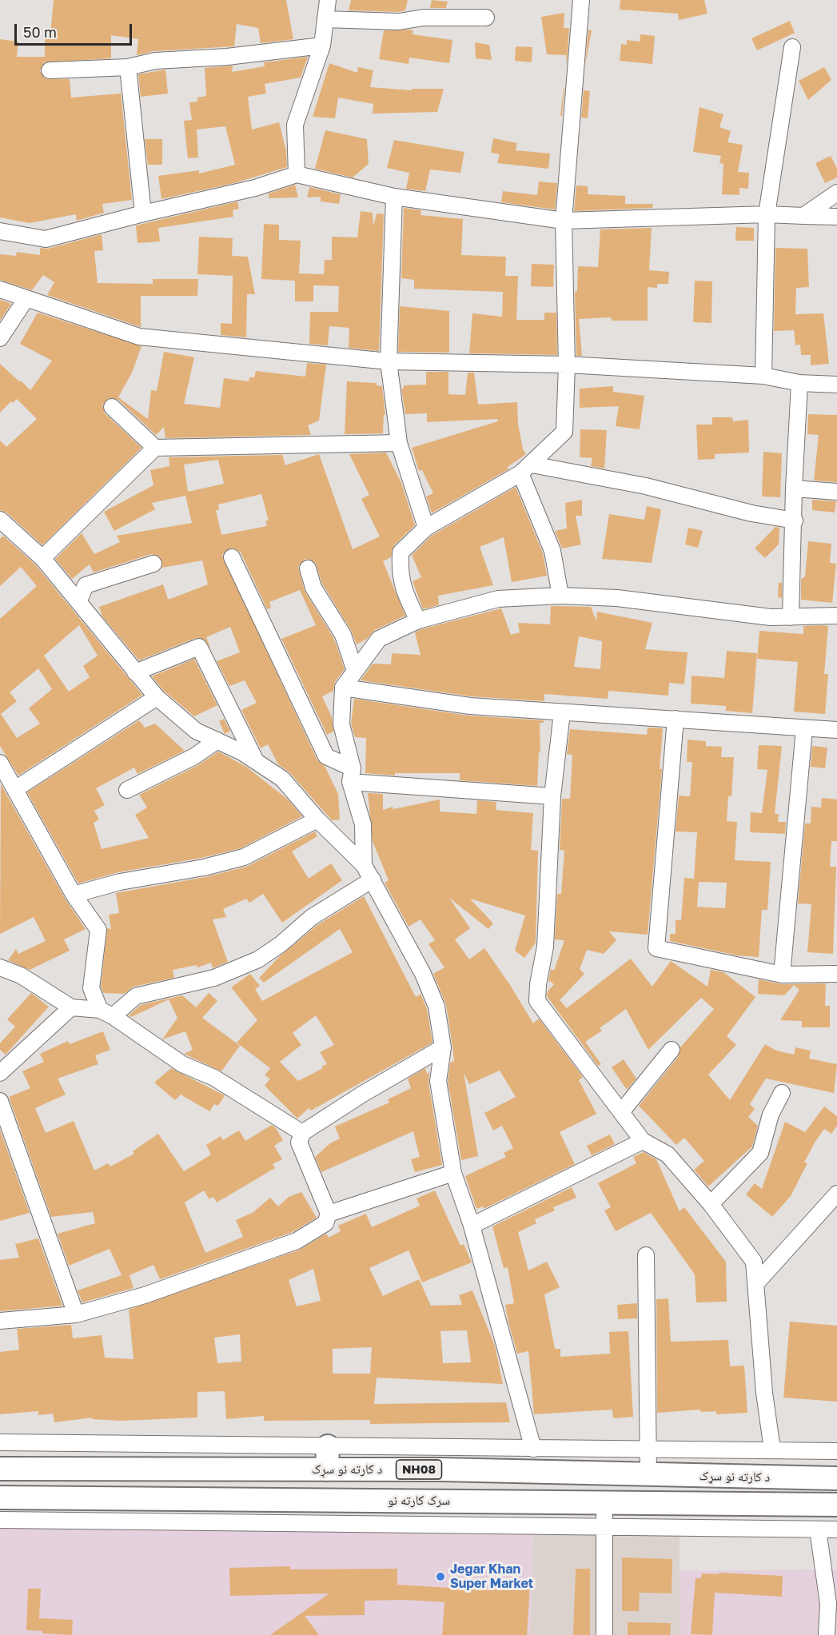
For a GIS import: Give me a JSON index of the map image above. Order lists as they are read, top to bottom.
{
  "streets": {
    "highway": ["د کارته نو سړک", "NH08", "سرک کارته نو"]
  },
  "places": ["Jegar Khan Super Market"],
  "scale_bar": "50 m"
}
